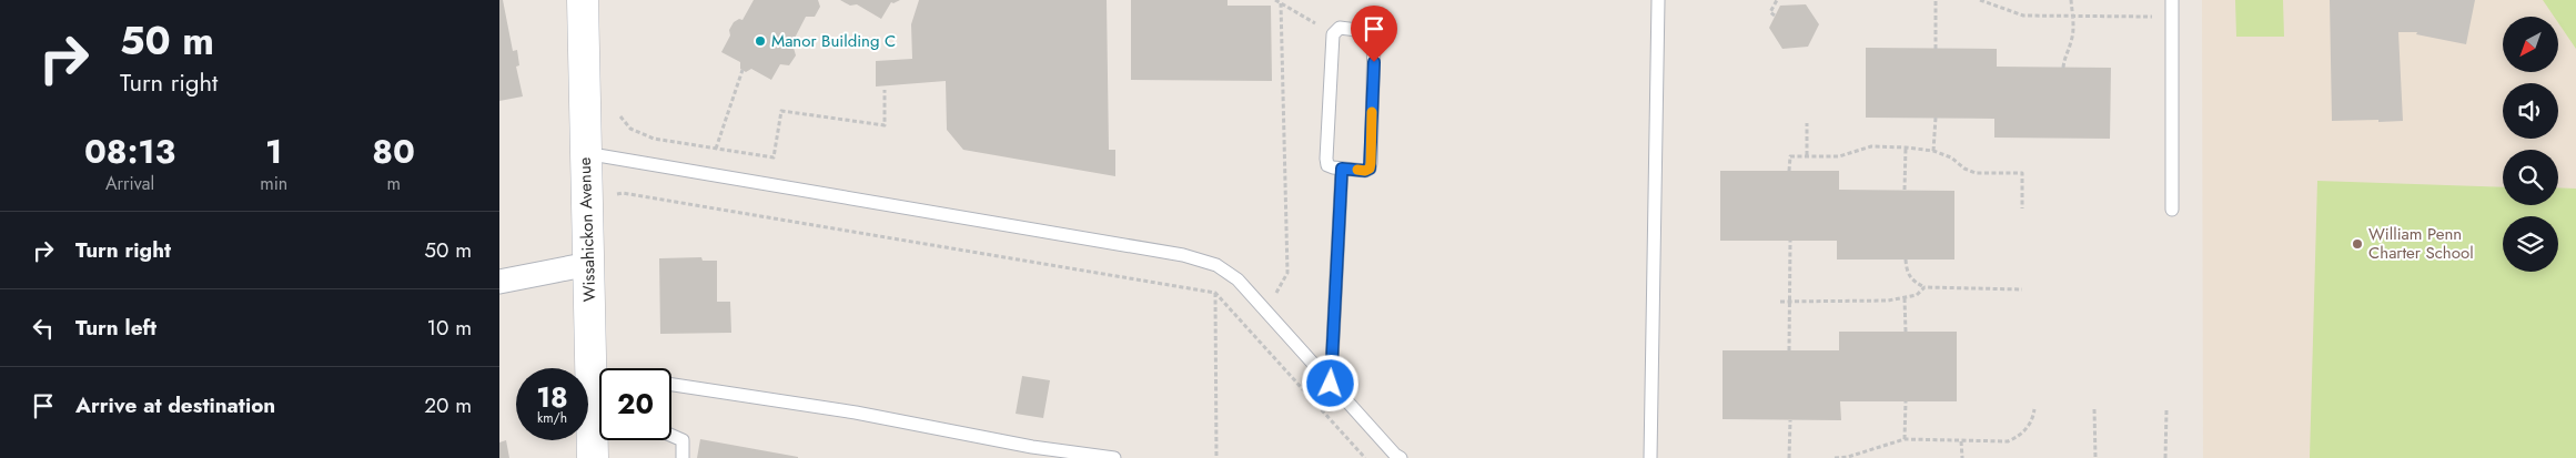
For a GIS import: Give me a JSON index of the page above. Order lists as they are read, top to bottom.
{
  "streets": {
    "street": ["Wissahickon Avenue"]
  },
  "places": ["Manor Building C", "William Penn Charter School"],
  "north": "bottom left",
  "page": {
    "turn": ["50 m", "Turn right"],
    "eta": [
      "08:13",
      "Arrival",
      "1",
      "min",
      "80",
      "m"
    ],
    "list": [
      {
        "name": "Turn right",
        "value": "50 m"
      },
      {
        "name": "Turn left",
        "value": "10 m"
      },
      {
        "name": "Arrive at destination",
        "value": "20 m"
      }
    ],
    "speed": "18 km/h",
    "limit": "20"
  }
}
